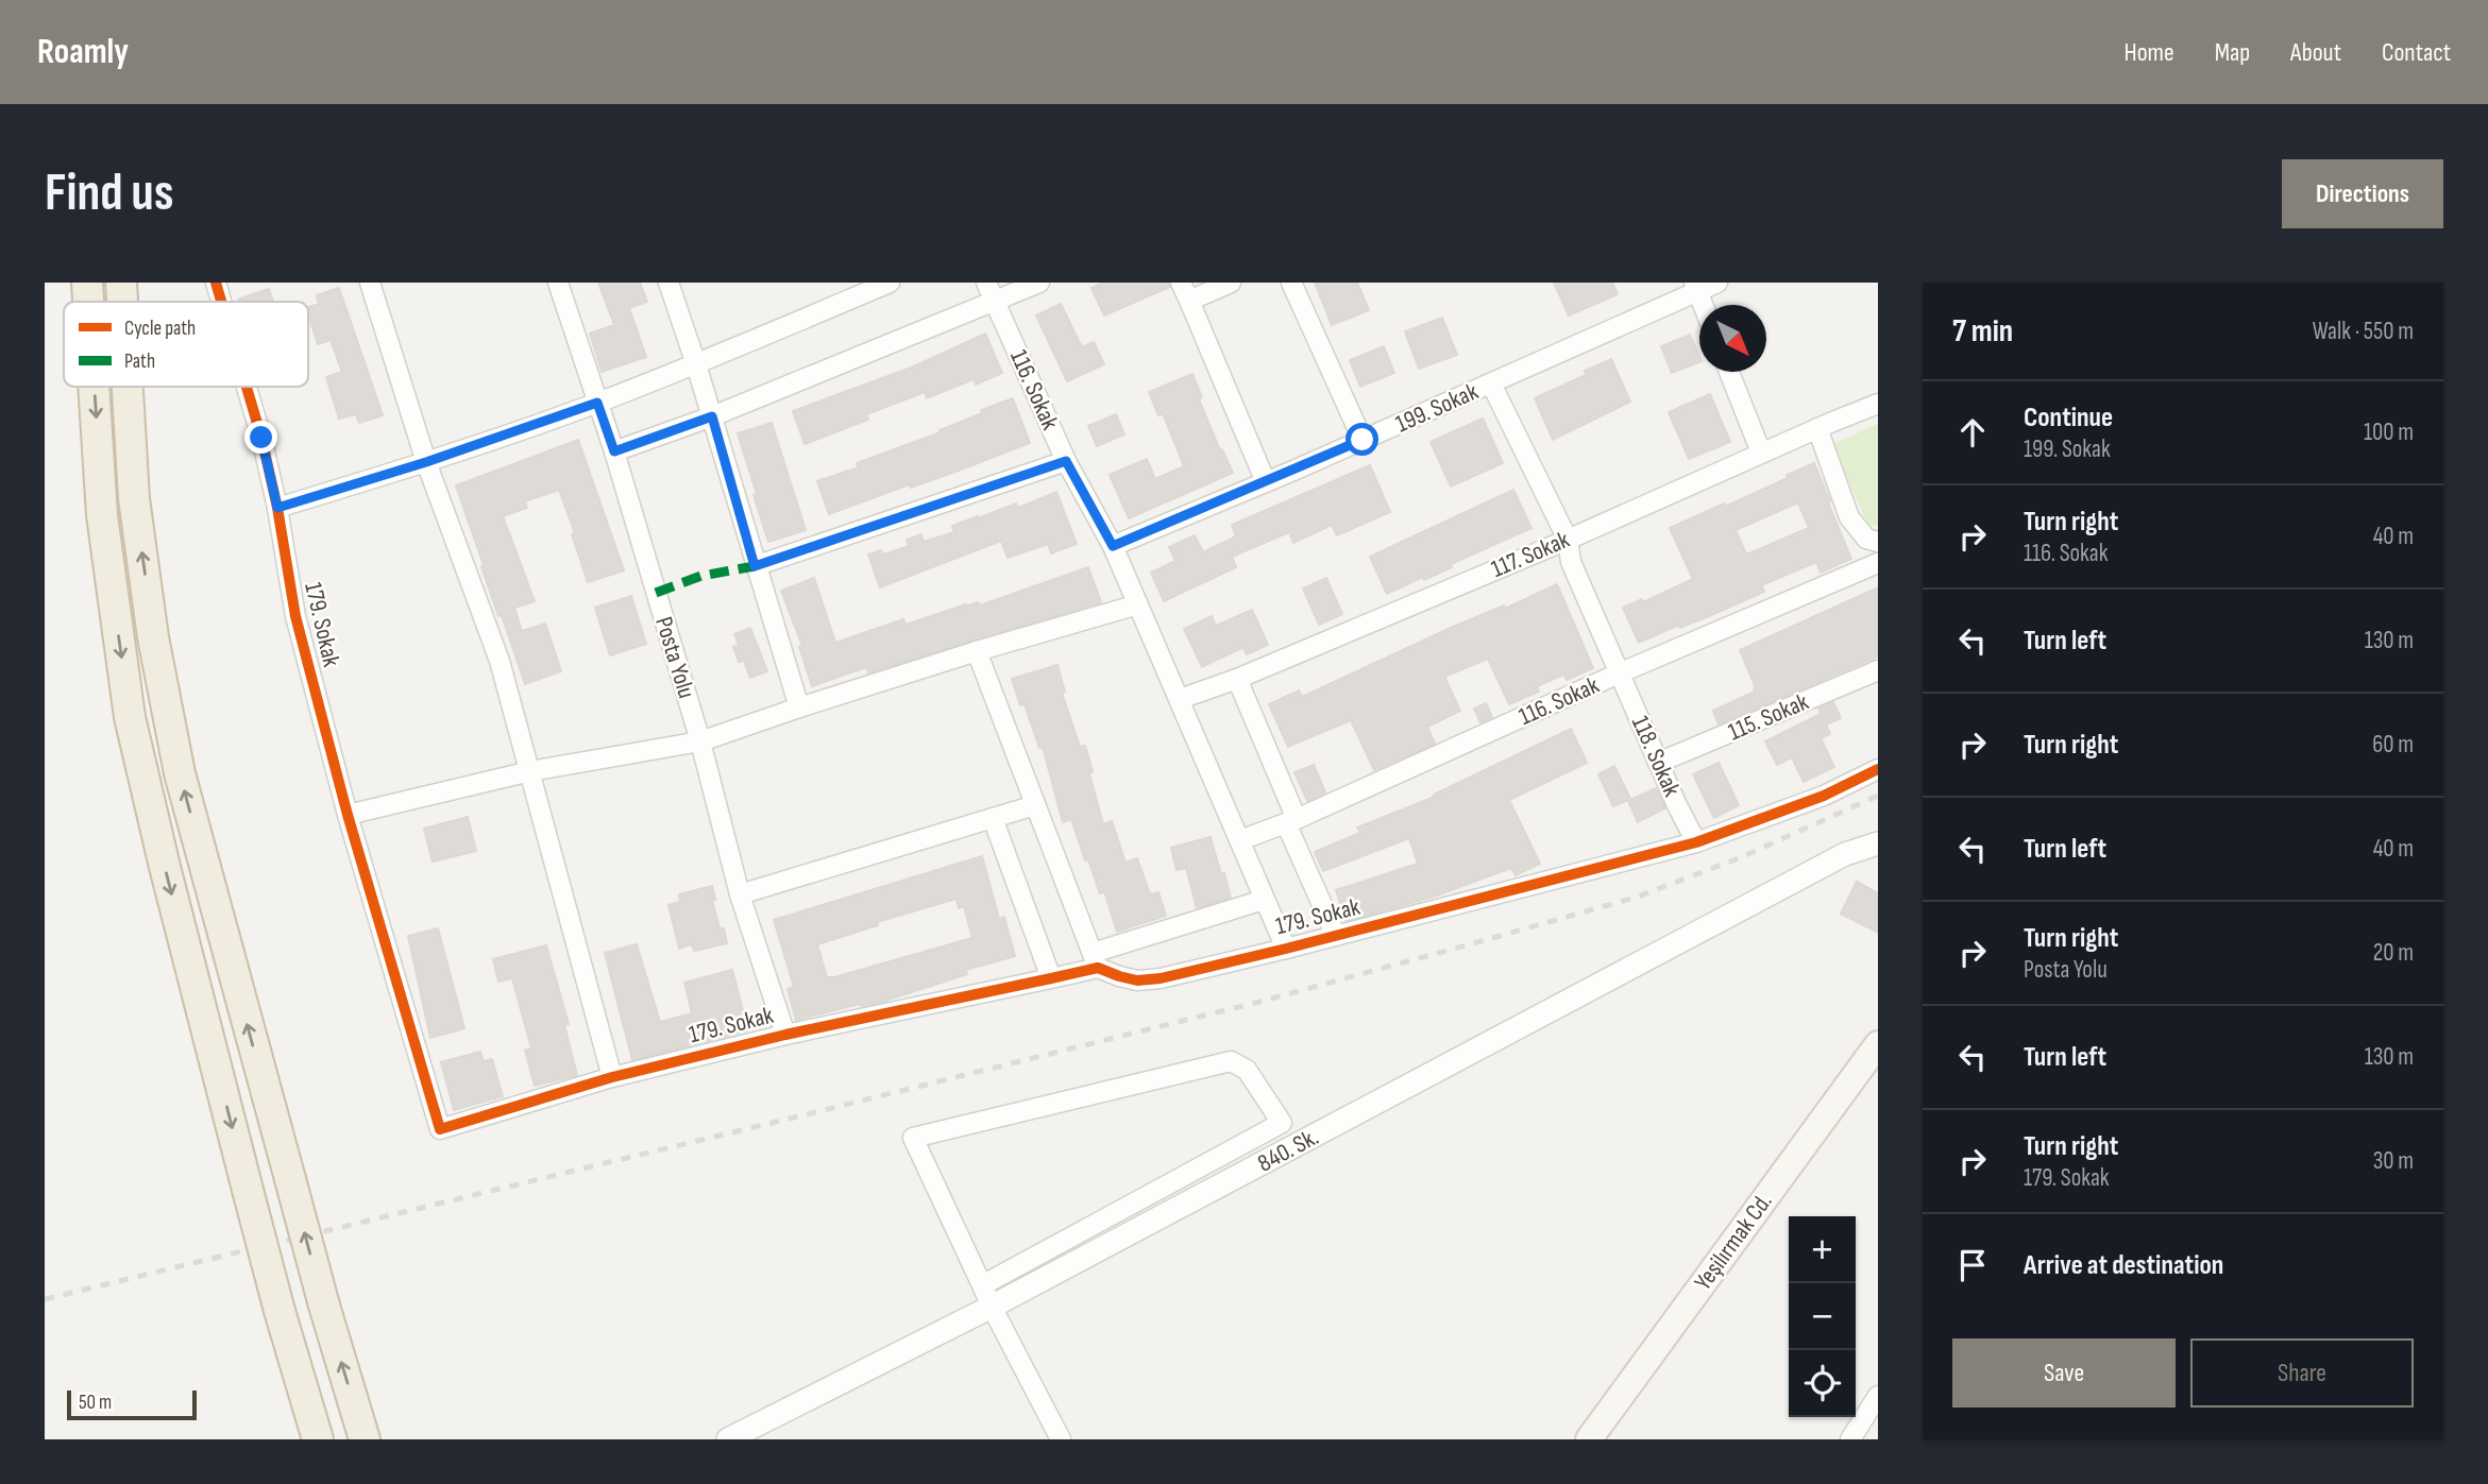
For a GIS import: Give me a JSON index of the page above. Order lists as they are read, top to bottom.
{
  "streets": {
    "main road": ["Yeşilırmak Cd."],
    "street": [
      "116. Sokak",
      "199. Sokak",
      "117. Sokak",
      "179. Sokak",
      "Posta Yolu",
      "115. Sokak",
      "118. Sokak",
      "840. Sk."
    ]
  },
  "crossings": [
    ["116. Sokak", "199. Sokak"],
    ["116. Sokak", "117. Sokak"],
    ["116. Sokak", "179. Sokak"],
    ["116. Sokak", "118. Sokak"],
    ["199. Sokak", "118. Sokak"],
    ["117. Sokak", "118. Sokak"],
    ["179. Sokak", "Posta Yolu"],
    ["179. Sokak", "118. Sokak"],
    ["115. Sokak", "118. Sokak"]
  ],
  "legend": ["Cycle path", "Path"],
  "scale_bar": "50 m",
  "north": "bottom right",
  "page": {
    "header": "Roamly",
    "nav": [
      "Home",
      "Map",
      "About",
      "Contact"
    ],
    "buttons": [
      "Directions",
      ["Save", "Share"]
    ],
    "title": "Find us",
    "heading": ["7 min", "Walk · 550 m"],
    "list": [
      ["Continue", "199. Sokak", "100 m"],
      ["Turn right", "116. Sokak", "40 m"],
      ["Turn left", "130 m"],
      ["Turn right", "60 m"],
      ["Turn left", "40 m"],
      ["Turn right", "Posta Yolu", "20 m"],
      ["Turn left", "130 m"],
      ["Turn right", "179. Sokak", "30 m"],
      "Arrive at destination"
    ],
    "map_buttons": ["+", "−"],
    "scale": "50 m"
  }
}
